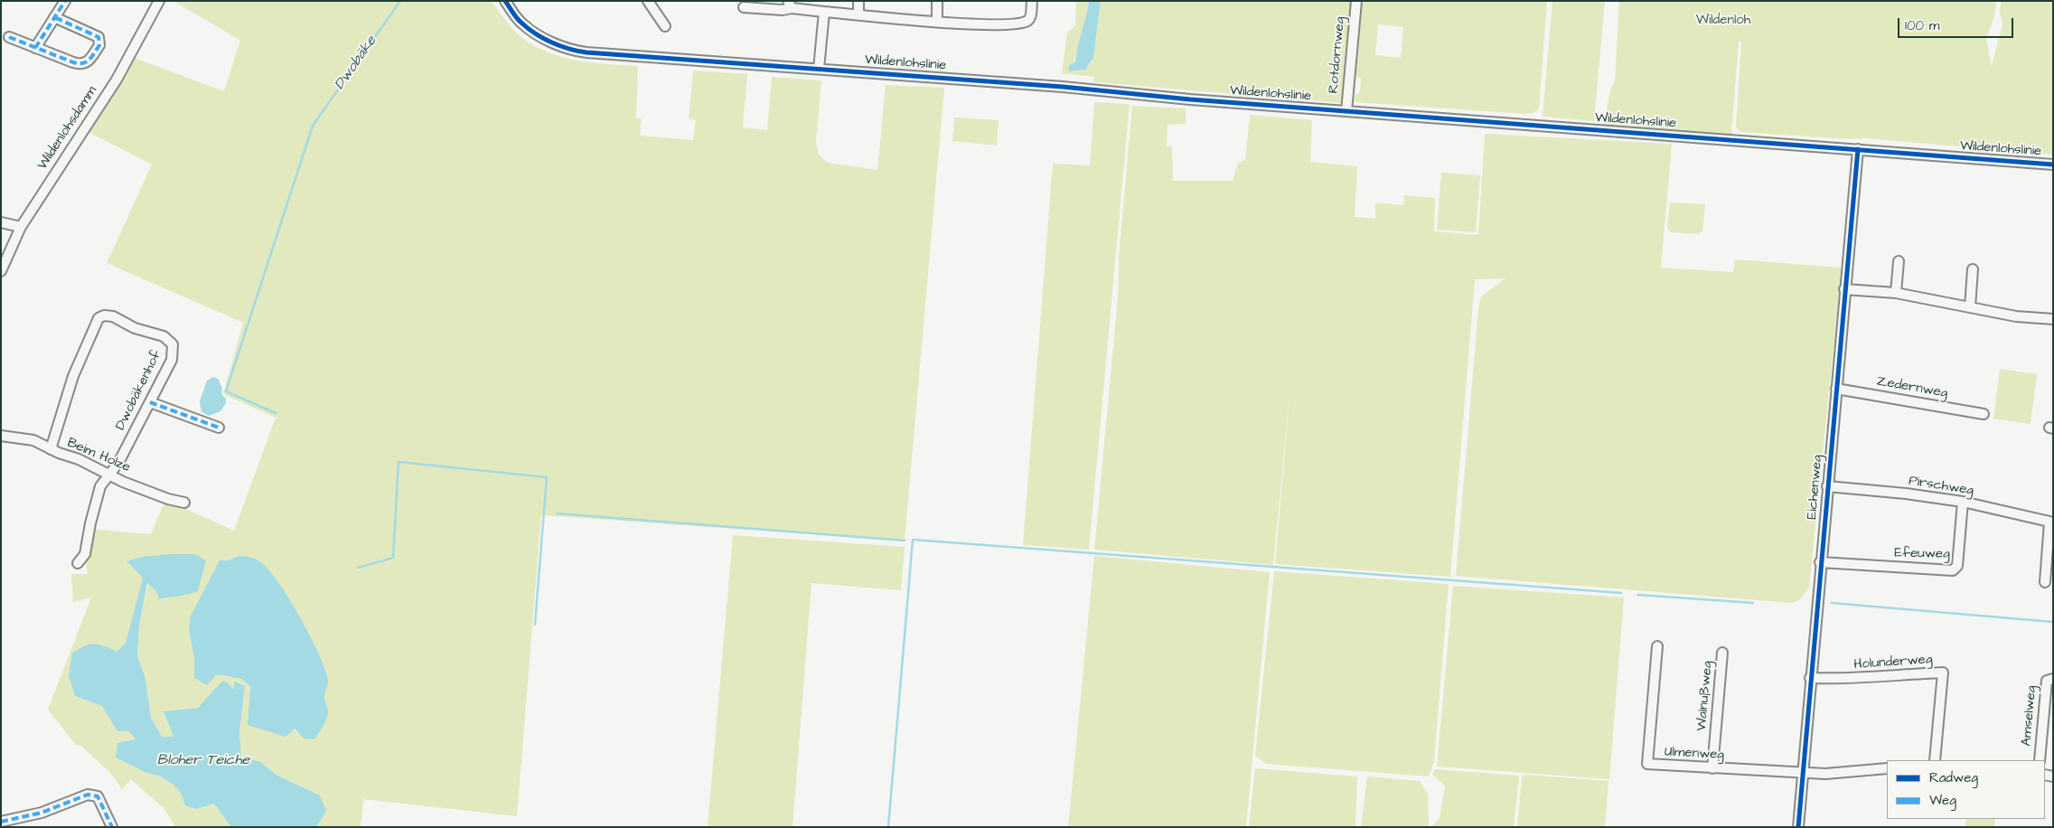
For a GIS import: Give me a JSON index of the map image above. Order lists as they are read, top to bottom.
{
  "streets": {
    "street": [
      "Rotdornweg",
      "Wildenlohslinie",
      "Wildenlohsdamm",
      "Zedernweg",
      "Dwobäkenhof",
      "Beim Holze",
      "Pirschweg",
      "Eichenweg",
      "Efeuweg",
      "Holunderweg",
      "Walnußweg",
      "Amselweg",
      "Ulmenweg"
    ]
  },
  "crossings": [
    ["Rotdornweg", "Wildenlohslinie"],
    ["Wildenlohslinie", "Eichenweg"],
    ["Zedernweg", "Eichenweg"],
    ["Dwobäkenhof", "Beim Holze"],
    ["Pirschweg", "Eichenweg"],
    ["Pirschweg", "Efeuweg"],
    ["Eichenweg", "Efeuweg"],
    ["Eichenweg", "Holunderweg"],
    ["Eichenweg", "Ulmenweg"],
    ["Walnußweg", "Ulmenweg"]
  ],
  "water": ["Dwobäke", "Bloher Teiche"],
  "parks": ["Wildenloh"],
  "legend": ["Radweg", "Weg"],
  "scale_bar": "100 m"
}
